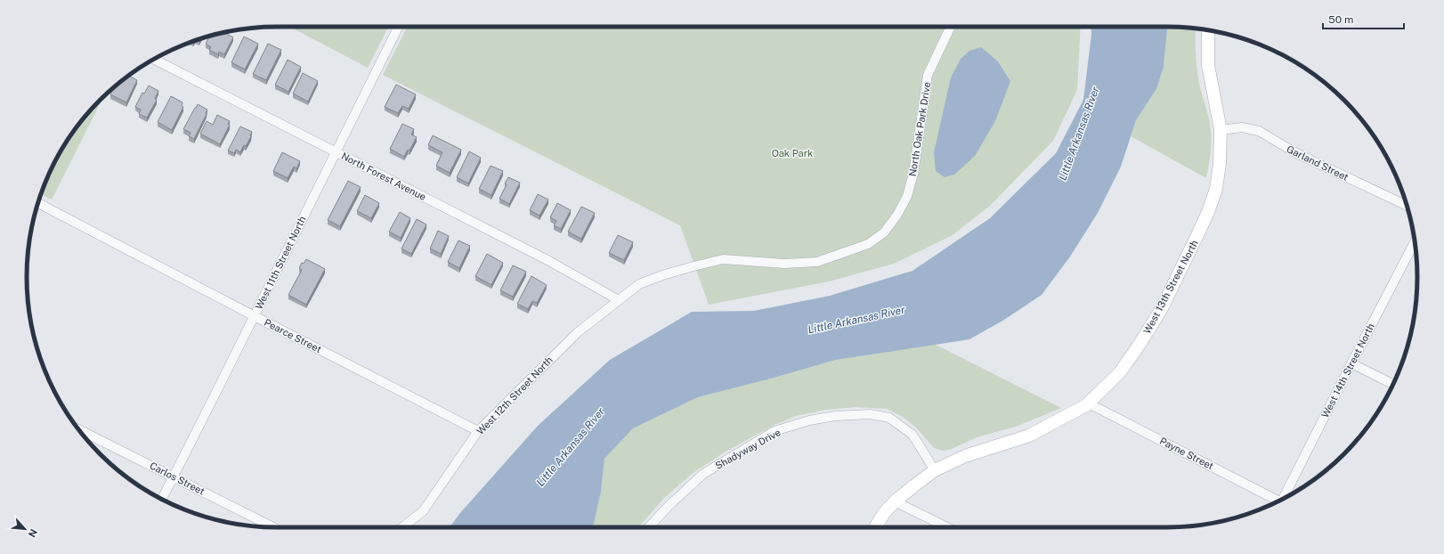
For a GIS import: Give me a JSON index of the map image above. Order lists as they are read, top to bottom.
{
  "streets": {
    "street": [
      "North Oak Park Drive",
      "Garland Street",
      "North Forest Avenue",
      "West 11th Street North",
      "West 13th Street North",
      "Pearce Street",
      "West 14th Street North",
      "West 12th Street North",
      "Shadyway Drive",
      "Payne Street",
      "Carlos Street"
    ]
  },
  "crossings": [
    ["North Oak Park Drive", "North Forest Avenue"],
    ["North Oak Park Drive", "West 12th Street North"],
    ["Garland Street", "West 13th Street North"],
    ["North Forest Avenue", "West 11th Street North"],
    ["North Forest Avenue", "West 12th Street North"],
    ["West 11th Street North", "Pearce Street"],
    ["West 11th Street North", "Carlos Street"],
    ["West 13th Street North", "Shadyway Drive"],
    ["West 13th Street North", "Payne Street"],
    ["Pearce Street", "West 12th Street North"]
  ],
  "water": ["Little Arkansas River"],
  "parks": ["Oak Park"],
  "scale_bar": "50 m",
  "north": "bottom right"
}
